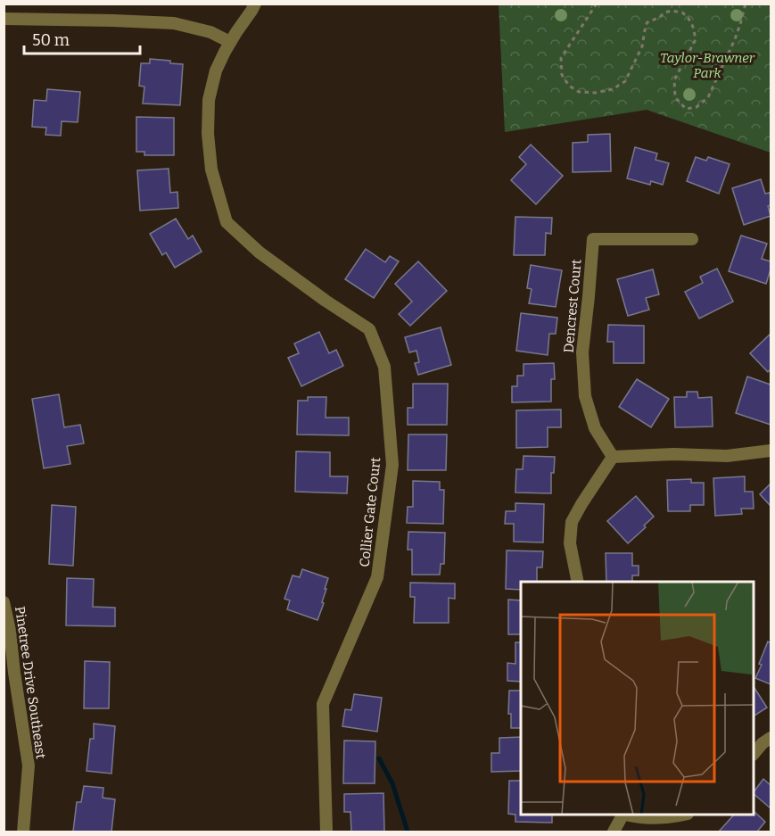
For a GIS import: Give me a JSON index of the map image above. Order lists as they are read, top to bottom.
{
  "streets": {
    "street": ["Dencrest Court", "Collier Gate Court", "Pinetree Drive Southeast"]
  },
  "parks": ["Taylor-Brawner Park"],
  "scale_bar": "50 m"
}
